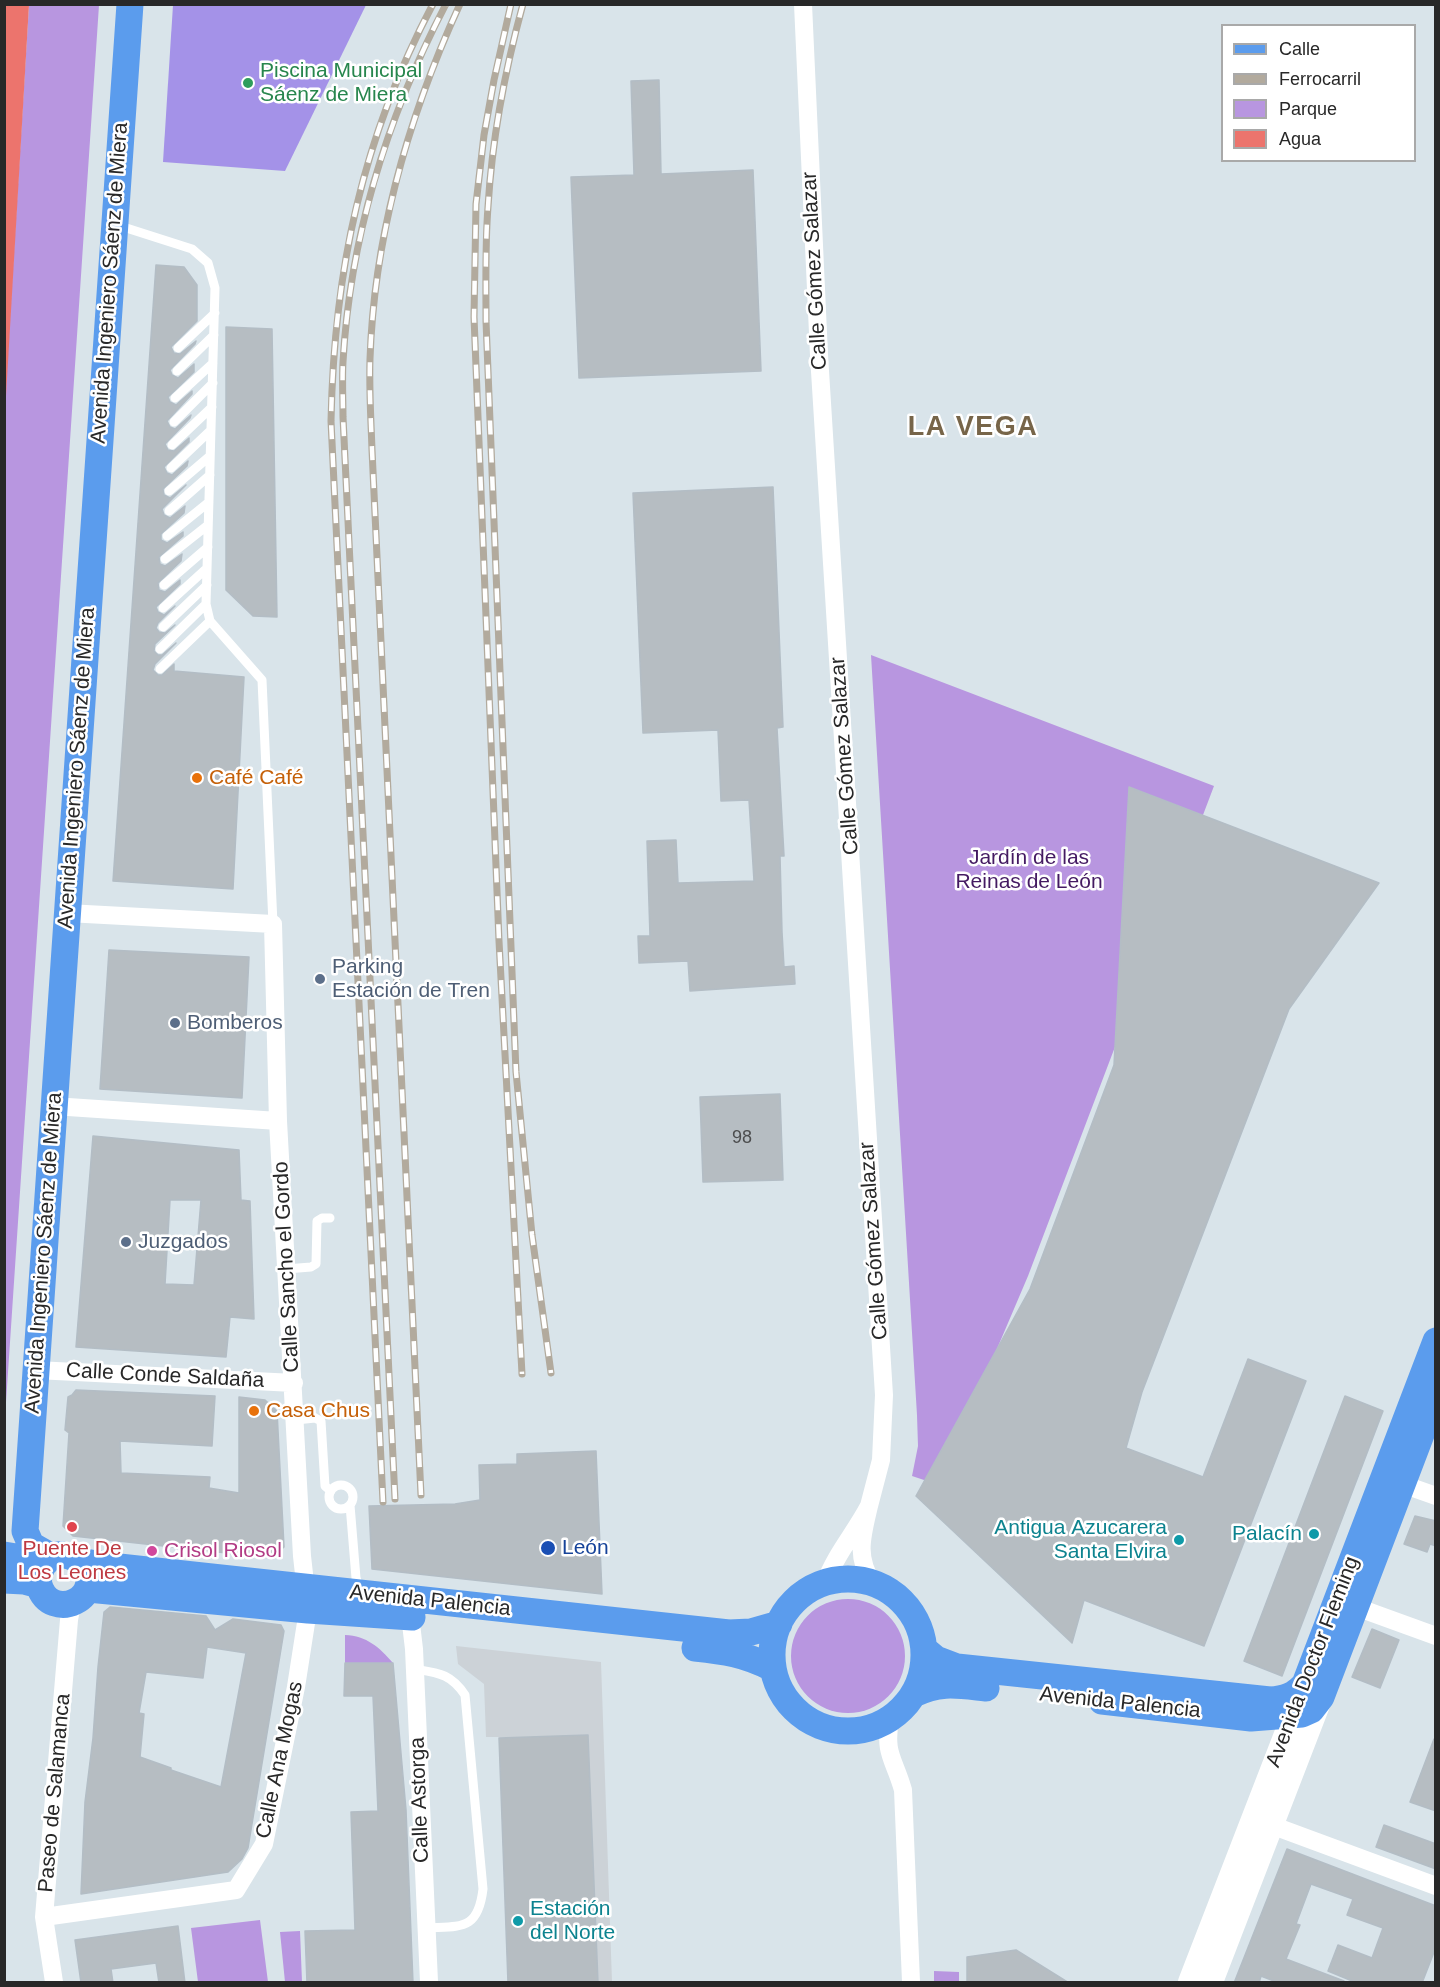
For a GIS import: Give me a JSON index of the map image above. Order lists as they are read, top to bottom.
{
  "streets": {
    "main road": ["Avenida Ingeniero Sáenz de Miera", "Avenida Palencia", "Avenida Doctor Fleming"],
    "street": [
      "Calle Gómez Salazar",
      "Calle Sancho el Gordo",
      "Calle Conde Saldaña",
      "Calle Ana Mogas",
      "Paseo de Salamanca",
      "Calle Astorga"
    ]
  },
  "crossings": [
    ["Calle Gómez Salazar", "Avenida Palencia"],
    ["Avenida Ingeniero Sáenz de Miera", "Calle Conde Saldaña"],
    ["Calle Sancho el Gordo", "Calle Conde Saldaña"],
    ["Calle Sancho el Gordo", "Avenida Palencia"],
    ["Calle Sancho el Gordo", "Calle Ana Mogas"],
    ["Avenida Palencia", "Avenida Doctor Fleming"],
    ["Avenida Palencia", "Calle Ana Mogas"],
    ["Avenida Palencia", "Paseo de Salamanca"],
    ["Avenida Palencia", "Calle Astorga"],
    ["Calle Ana Mogas", "Paseo de Salamanca"]
  ],
  "districts": ["LA VEGA"],
  "parks": ["Jardín de las Reinas de León"],
  "places": [
    "Piscina Municipal Sáenz de Miera",
    "Café Café",
    "Parking Estación de Tren",
    "Bomberos",
    "Juzgados",
    "Casa Chus",
    "Puente De Los Leones",
    "Palacín",
    "Antigua Azucarera Santa Elvira",
    "León",
    "Crisol Riosol",
    "Estación del Norte"
  ],
  "house_numbers": ["98"],
  "legend": [
    "Calle",
    "Ferrocarril",
    "Parque",
    "Agua"
  ]
}
